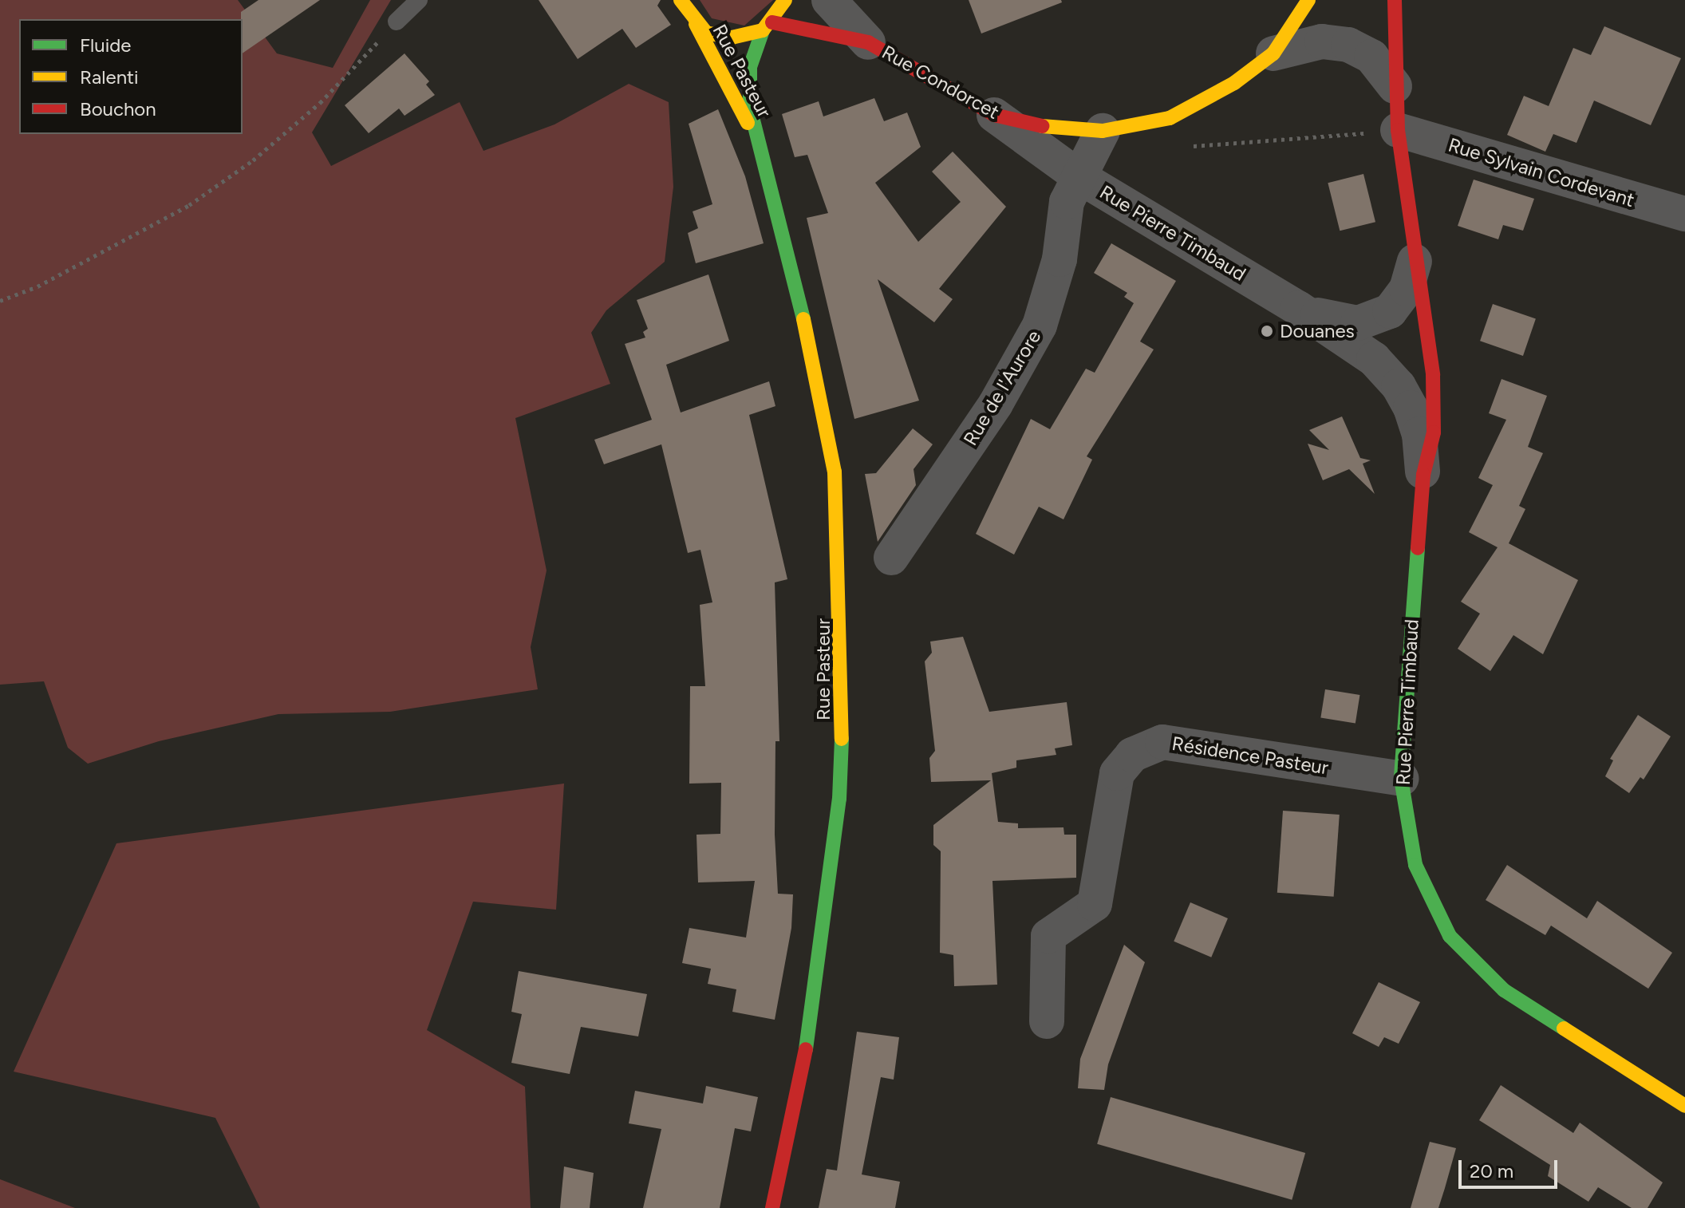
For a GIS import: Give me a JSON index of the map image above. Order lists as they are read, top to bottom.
{
  "streets": {
    "street": [
      "Rue Pasteur",
      "Rue Condorcet",
      "Rue Sylvain Cordevant",
      "Rue Pierre Timbaud",
      "Rue de l'Aurore",
      "Résidence Pasteur"
    ]
  },
  "crossings": [
    ["Rue Pasteur", "Rue Condorcet"],
    ["Rue Condorcet", "Rue Pierre Timbaud"],
    ["Rue Condorcet", "Rue de l'Aurore"],
    ["Rue Sylvain Cordevant", "Rue Pierre Timbaud"],
    ["Rue Pierre Timbaud", "Rue de l'Aurore"],
    ["Rue Pierre Timbaud", "Résidence Pasteur"]
  ],
  "places": ["Douanes"],
  "legend": ["Fluide", "Ralenti", "Bouchon"],
  "scale_bar": "20 m"
}
